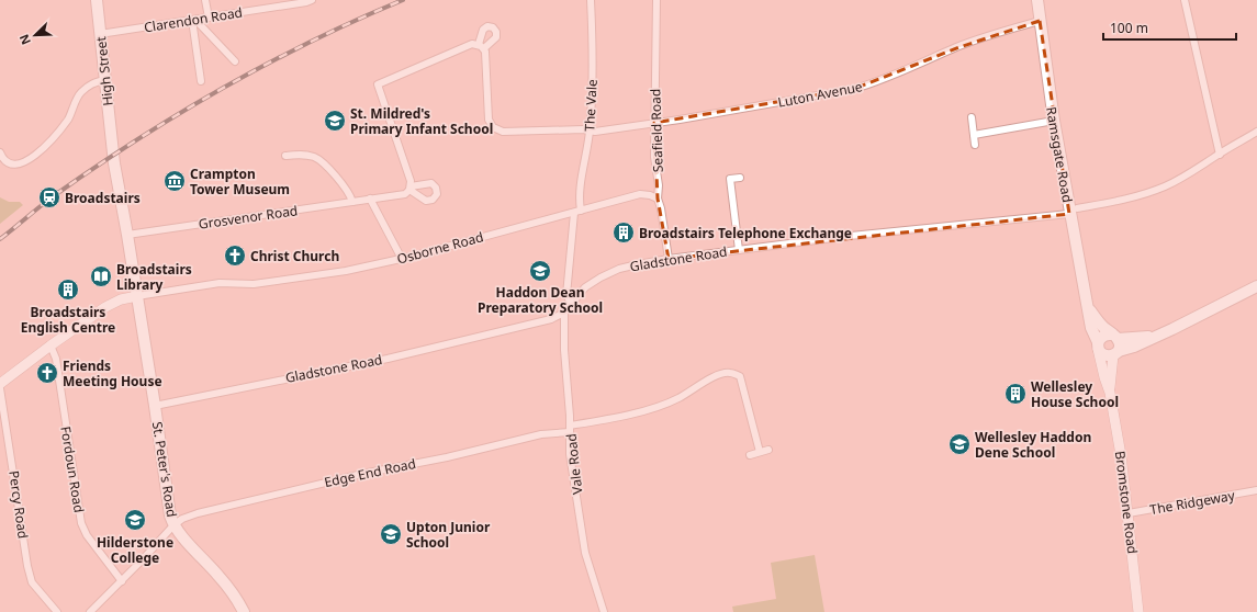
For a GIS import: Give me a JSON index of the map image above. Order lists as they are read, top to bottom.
{
  "streets": {
    "main road": ["High Street", "Ramsgate Road", "St. Peter's Road"],
    "street": [
      "Clarendon Road",
      "Luton Avenue",
      "The Vale",
      "Seafield Road",
      "Grosvenor Road",
      "Osborne Road",
      "Gladstone Road",
      "Vale Road",
      "Fordoun Road",
      "Edge End Road",
      "Bromstone Road",
      "The Ridgeway",
      "Percy Road"
    ]
  },
  "crossings": [
    ["Clarendon Road", "High Street"],
    ["High Street", "Grosvenor Road"],
    ["High Street", "St. Peter's Road"],
    ["Luton Avenue", "The Vale"],
    ["Luton Avenue", "Seafield Road"],
    ["Luton Avenue", "Ramsgate Road"],
    ["Luton Avenue", "Grosvenor Road"],
    ["The Vale", "Osborne Road"],
    ["Seafield Road", "Osborne Road"],
    ["Seafield Road", "Gladstone Road"],
    ["Ramsgate Road", "Gladstone Road"],
    ["Ramsgate Road", "Bromstone Road"],
    ["Grosvenor Road", "St. Peter's Road"],
    ["Osborne Road", "St. Peter's Road"],
    ["Gladstone Road", "Vale Road"],
    ["Gladstone Road", "St. Peter's Road"],
    ["Vale Road", "Edge End Road"],
    ["Fordoun Road", "St. Peter's Road"],
    ["St. Peter's Road", "Edge End Road"],
    ["Bromstone Road", "The Ridgeway"]
  ],
  "places": {
    "school or university": [
      "St. Mildred's Primary Infant School",
      "Haddon Dean Preparatory School",
      "Wellesley Haddon Dene School",
      "Hilderstone College",
      "Upton Junior School"
    ],
    "museum": ["Crampton Tower Museum"],
    "station": ["Broadstairs"],
    "building": ["Broadstairs Telephone Exchange", "Broadstairs English Centre", "Wellesley House School"],
    "church": ["Christ Church", "Friends Meeting House"],
    "library": ["Broadstairs Library"]
  },
  "scale_bar": "100 m",
  "north": "bottom left"
}
